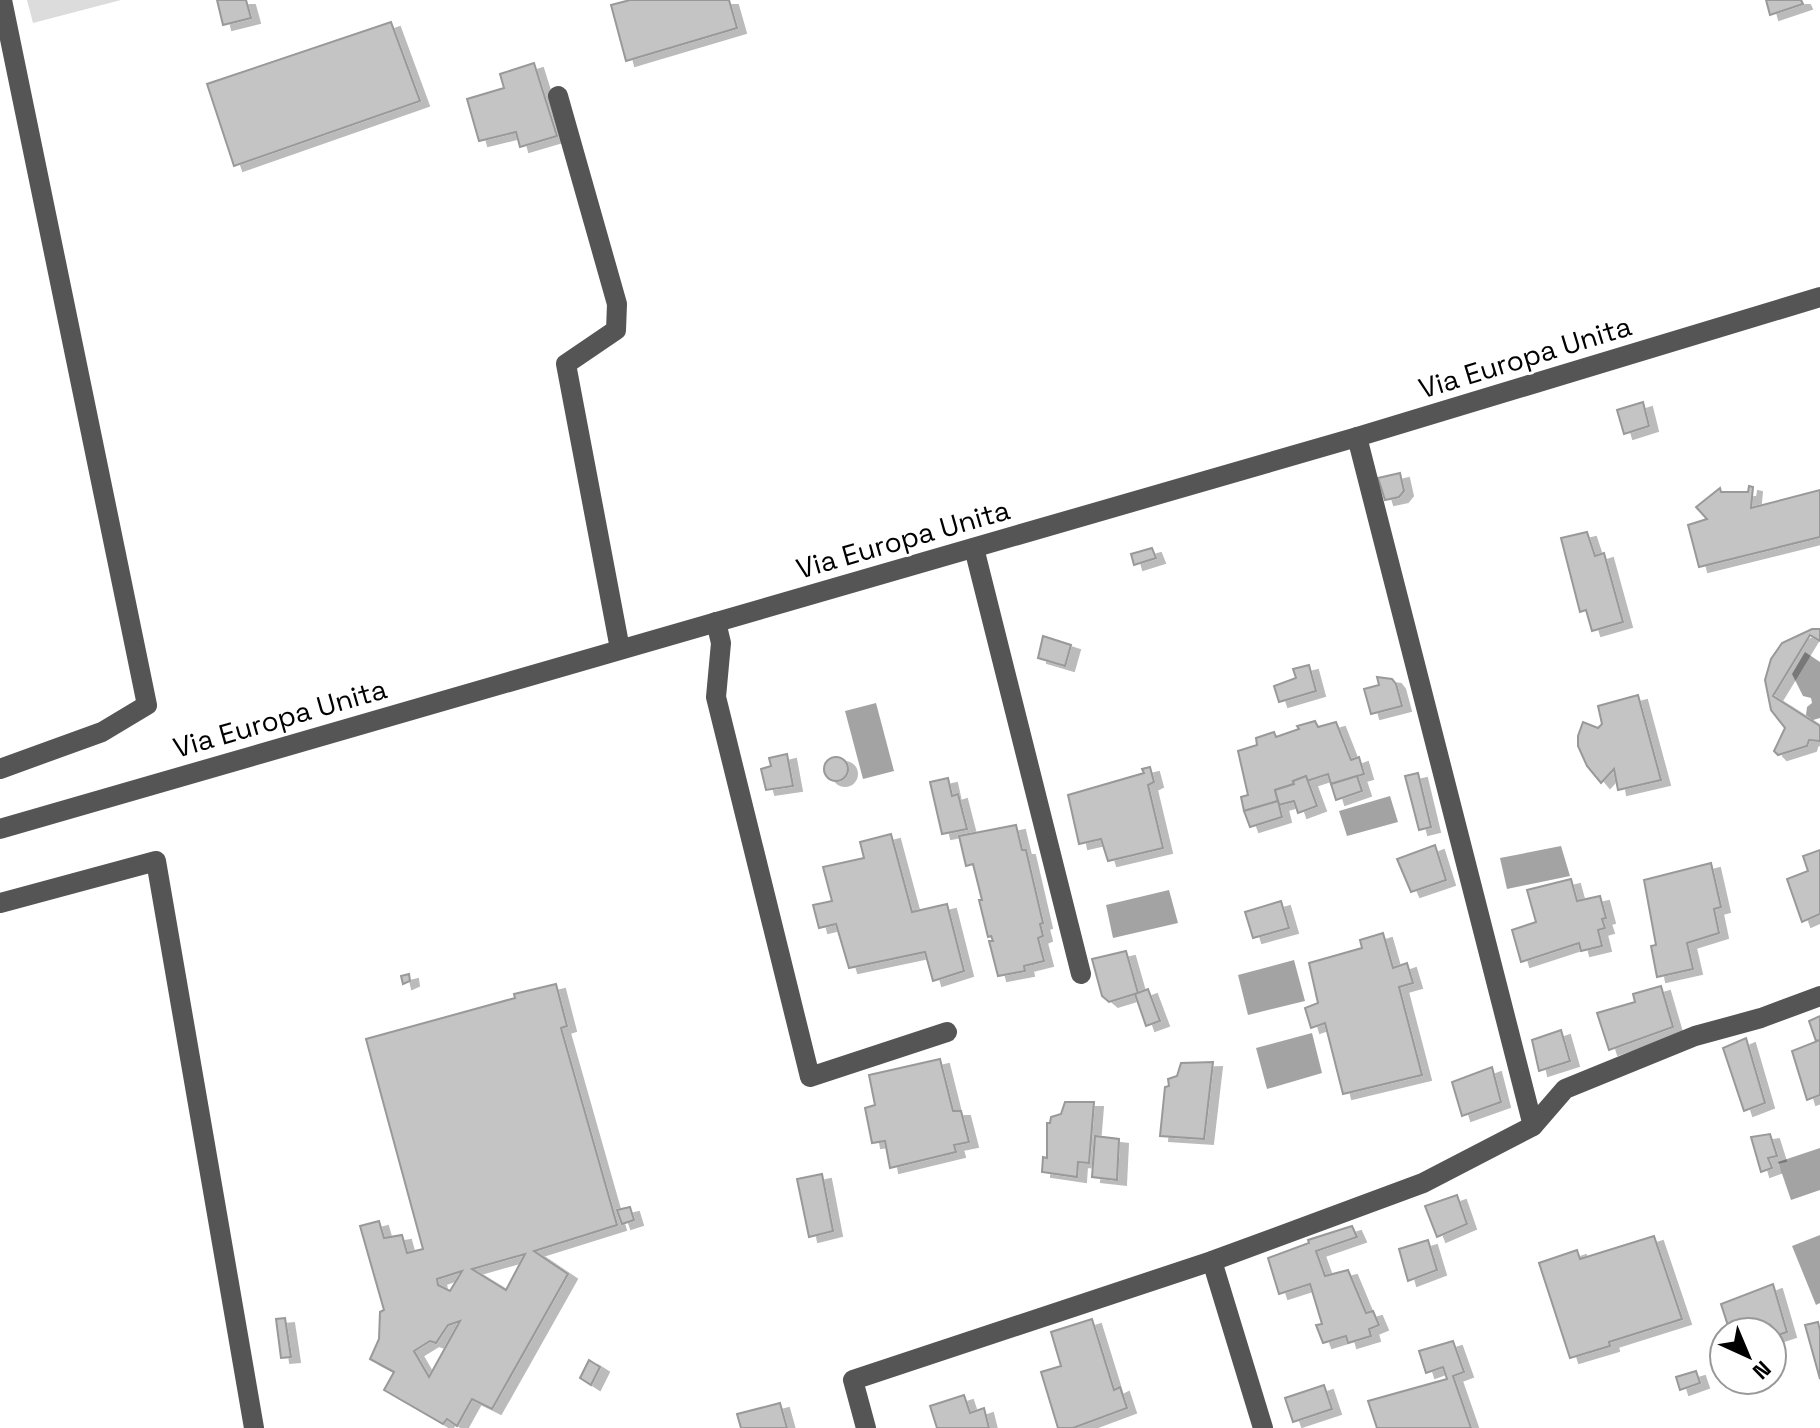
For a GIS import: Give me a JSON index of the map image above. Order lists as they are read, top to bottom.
{
  "streets": {
    "street": ["Via Europa Unita"]
  },
  "north": "bottom right"
}
